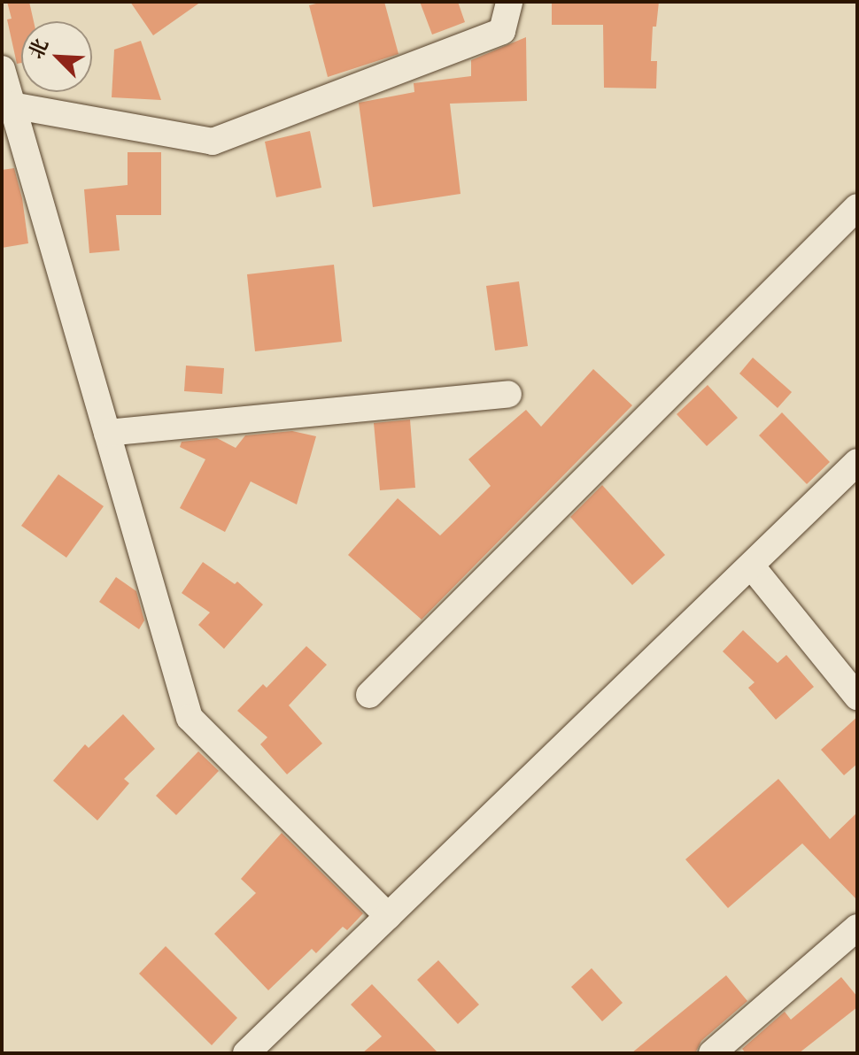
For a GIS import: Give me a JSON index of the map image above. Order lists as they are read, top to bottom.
{
  "north": "top left"
}
